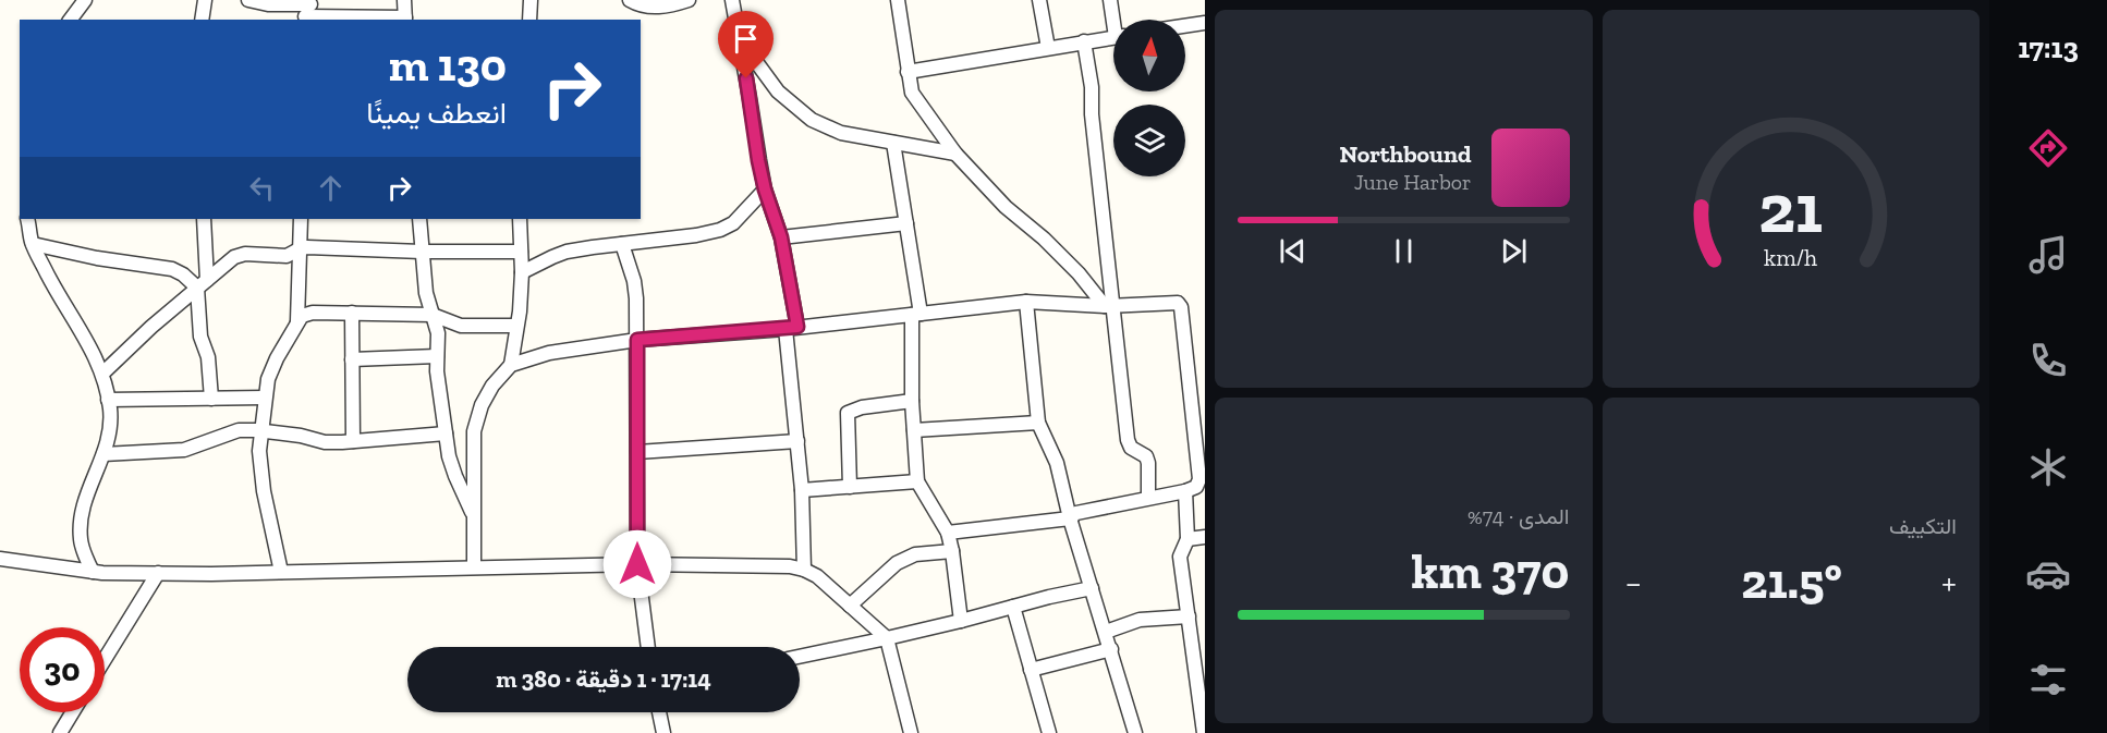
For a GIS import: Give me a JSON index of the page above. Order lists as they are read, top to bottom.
{
  "north": "top",
  "page": {
    "tabs": "17:13",
    "turn": ["130 m", "انعطف يمينًا"],
    "song": ["Northbound", "June Harbor"],
    "tile": [
      "التكييف",
      ["المدى · 74%", "370 km"]
    ],
    "heat": ["−", "21.5°", "+"],
    "limit": "30",
    "trip": "17:14 · 1 دقيقة · 380 m",
    "gauge": ["21", "km/h"]
  }
}
